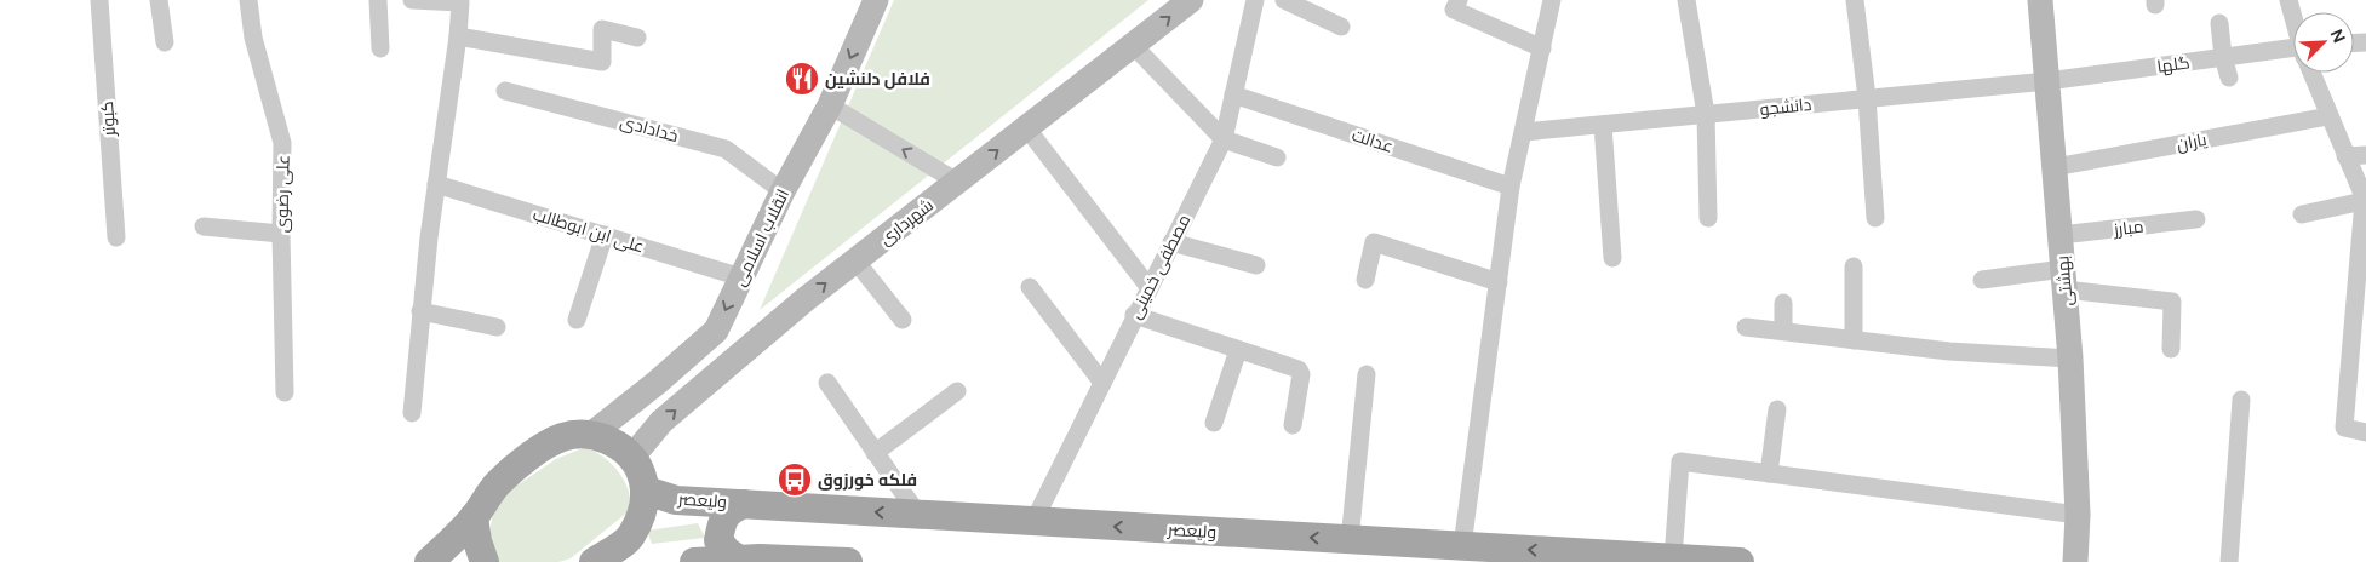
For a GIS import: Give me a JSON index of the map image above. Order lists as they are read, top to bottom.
{
  "streets": {
    "main road": [
      "شهرداری",
      "انقلاب اسلامی",
      "بهشتی",
      "ولیعصر"
    ],
    "street": [
      "گلها",
      "دانشجو",
      "کبوتر",
      "خدادادی",
      "عدالت",
      "یاران",
      "علی رضوی",
      "مبارز",
      "علی ابن ابوطالب",
      "مصطفی خمینی"
    ]
  },
  "crossings": [
    ["گلها", "دانشجو"],
    ["گلها", "بهشتی"],
    ["دانشجو", "بهشتی"],
    ["خدادادی", "انقلاب اسلامی"],
    ["عدالت", "مصطفی خمینی"],
    ["یاران", "بهشتی"],
    ["مبارز", "بهشتی"],
    ["علی ابن ابوطالب", "انقلاب اسلامی"],
    ["مصطفی خمینی", "ولیعصر"]
  ],
  "one_way": ["شهرداری", "انقلاب اسلامی", "ولیعصر"],
  "places": {
    "restaurant": ["فلافل دلنشین"],
    "bus stop": ["فلکه خورزوق"]
  },
  "north": "top right"
}
